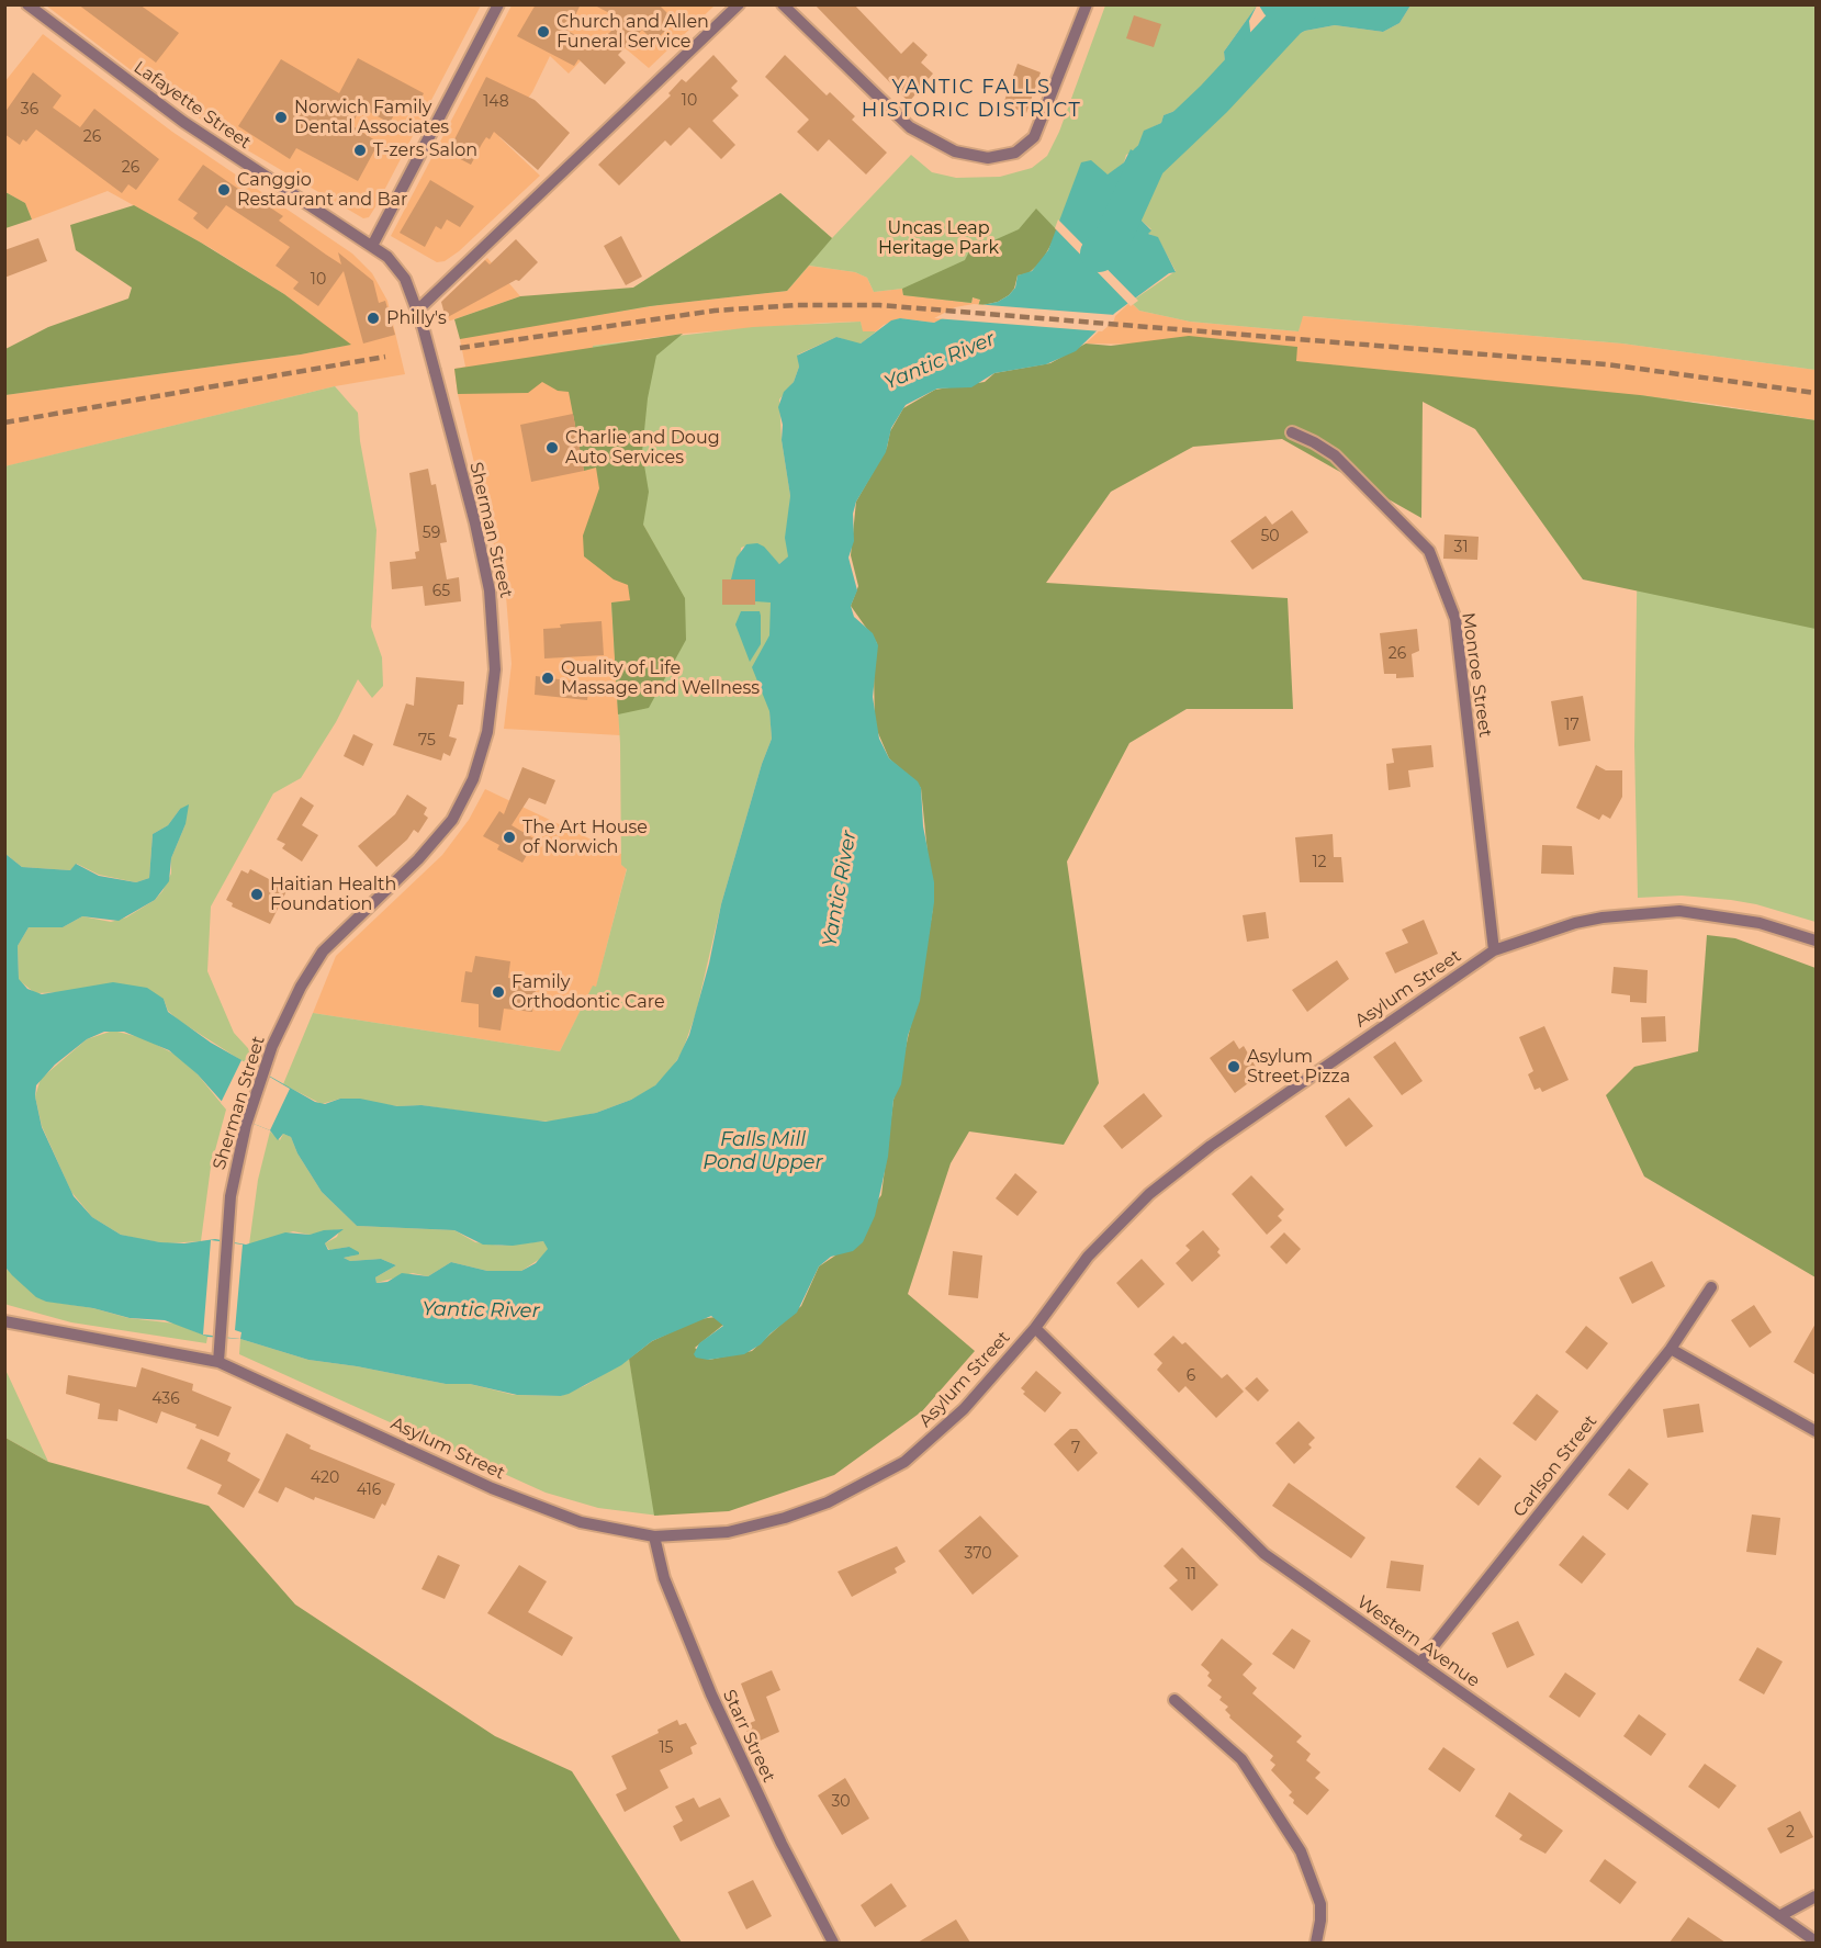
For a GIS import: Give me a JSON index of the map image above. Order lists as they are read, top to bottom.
{
  "streets": {
    "street": [
      "Lafayette Street",
      "Sherman Street",
      "Monroe Street",
      "Asylum Street",
      "Carlson Street",
      "Western Avenue",
      "Starr Street"
    ]
  },
  "crossings": [
    ["Lafayette Street", "Sherman Street"],
    ["Sherman Street", "Asylum Street"],
    ["Monroe Street", "Asylum Street"],
    ["Asylum Street", "Western Avenue"],
    ["Asylum Street", "Starr Street"],
    ["Carlson Street", "Western Avenue"]
  ],
  "districts": ["YANTIC FALLS HISTORIC DISTRICT"],
  "water": ["Yantic River", "Falls Mill Pond Upper"],
  "parks": ["Uncas Leap Heritage Park"],
  "places": [
    "Church and Allen Funeral Service",
    "Norwich Family Dental Associates",
    "T-zers Salon",
    "Canggio Restaurant and Bar",
    "Philly's",
    "Charlie and Doug Auto Services",
    "Quality of Life Massage and Wellness",
    "The Art House of Norwich",
    "Haitian Health Foundation",
    "Family Orthodontic Care",
    "Asylum Street Pizza"
  ],
  "house_numbers": [
    "10",
    "148",
    "36",
    "26",
    "26",
    "10",
    "59",
    "50",
    "31",
    "65",
    "26",
    "17",
    "75",
    "12",
    "6",
    "436",
    "7",
    "420",
    "416",
    "370",
    "11",
    "15",
    "30",
    "2"
  ]
}
